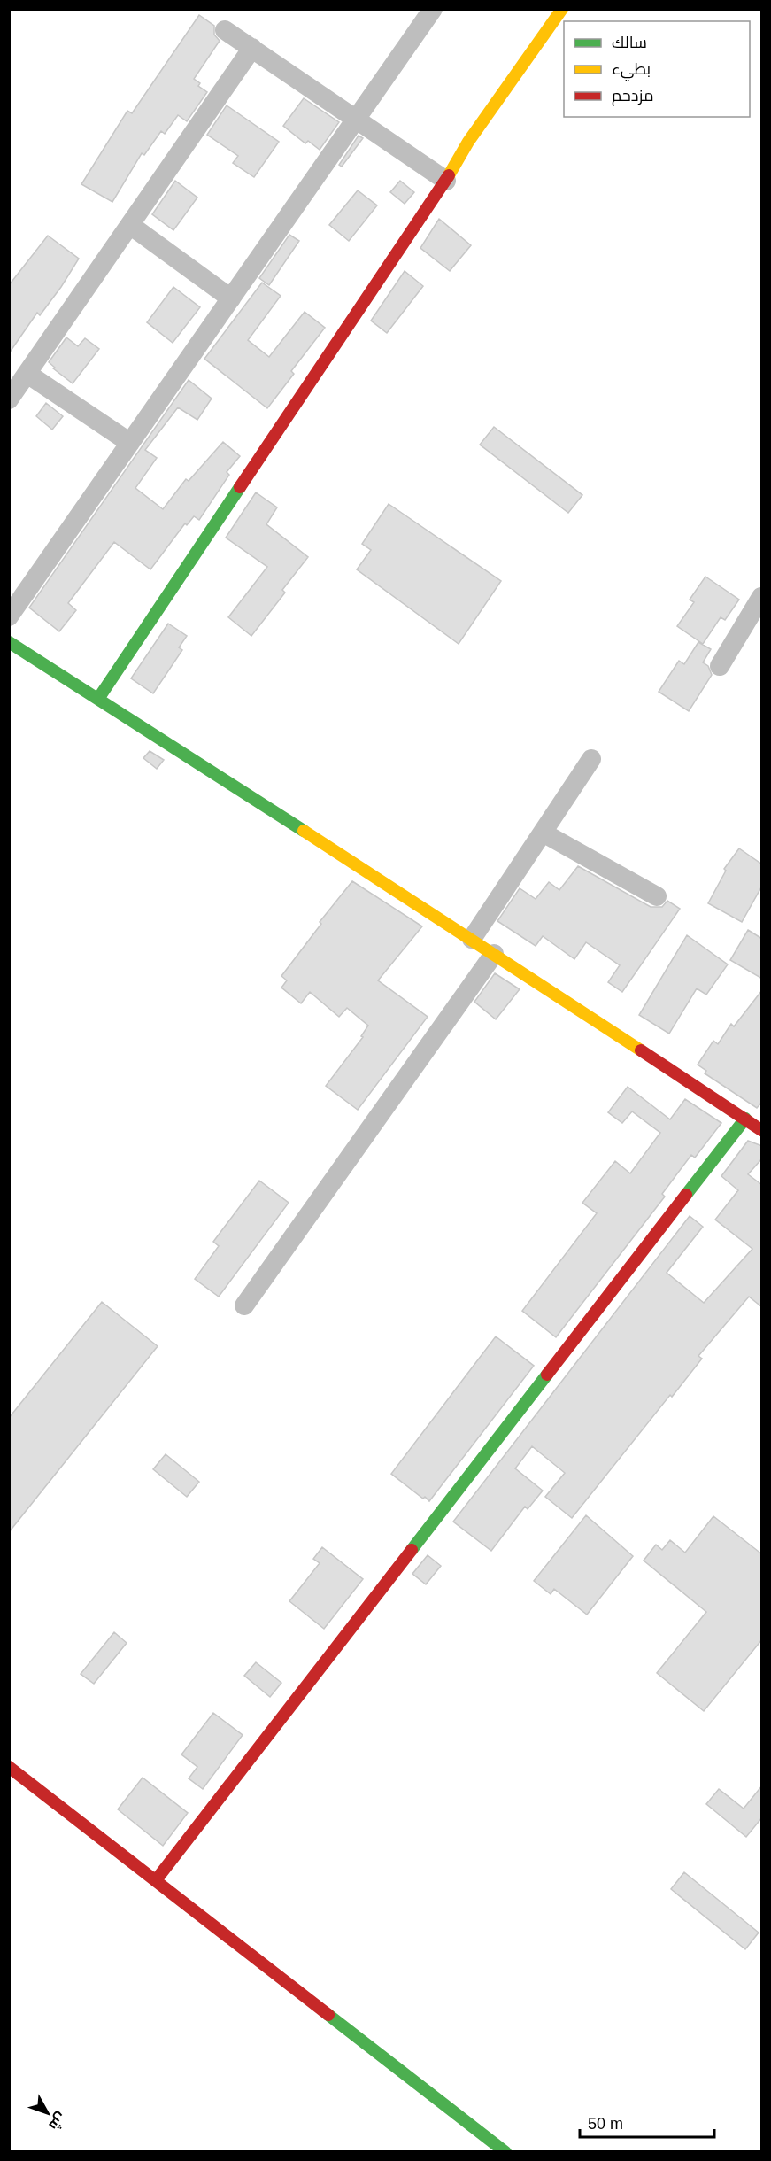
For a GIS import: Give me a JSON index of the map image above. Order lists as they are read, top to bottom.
{
  "legend": ["سالك", "بطيء", "مزدحم"],
  "scale_bar": "50 m",
  "north": "bottom right"
}
